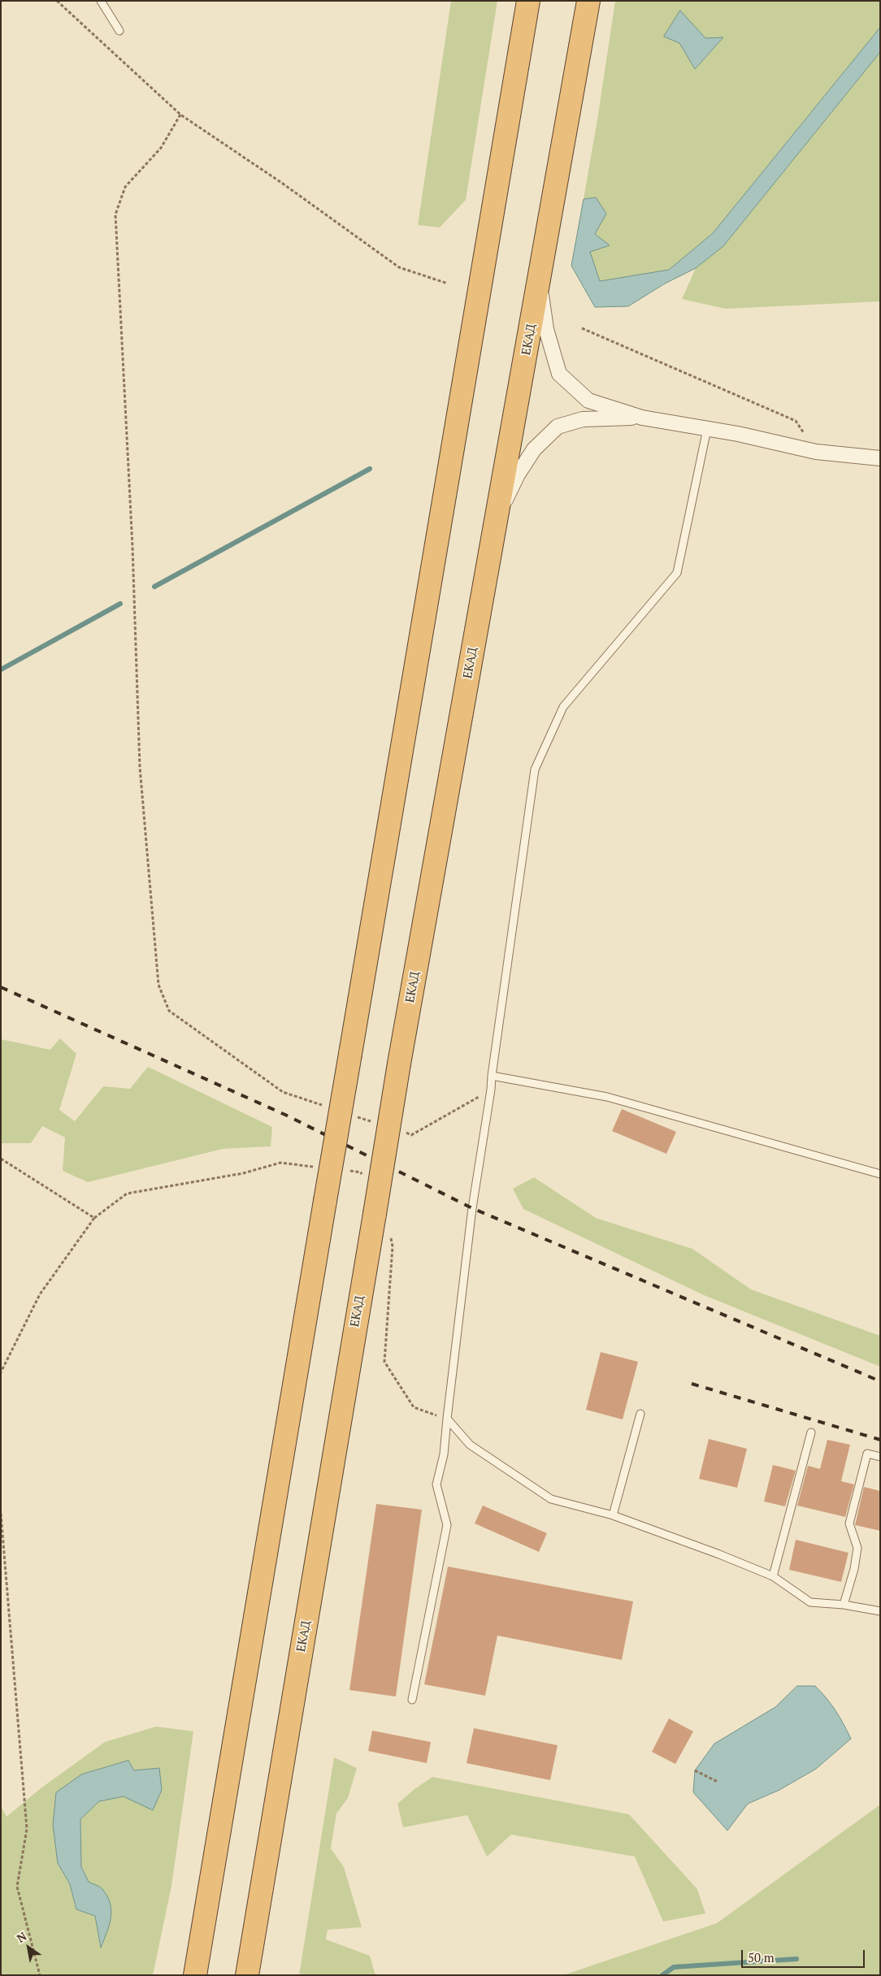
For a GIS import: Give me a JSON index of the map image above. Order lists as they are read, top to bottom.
{
  "streets": {
    "highway": ["ЕКАД"]
  },
  "scale_bar": "50 m",
  "north": "top left"
}
